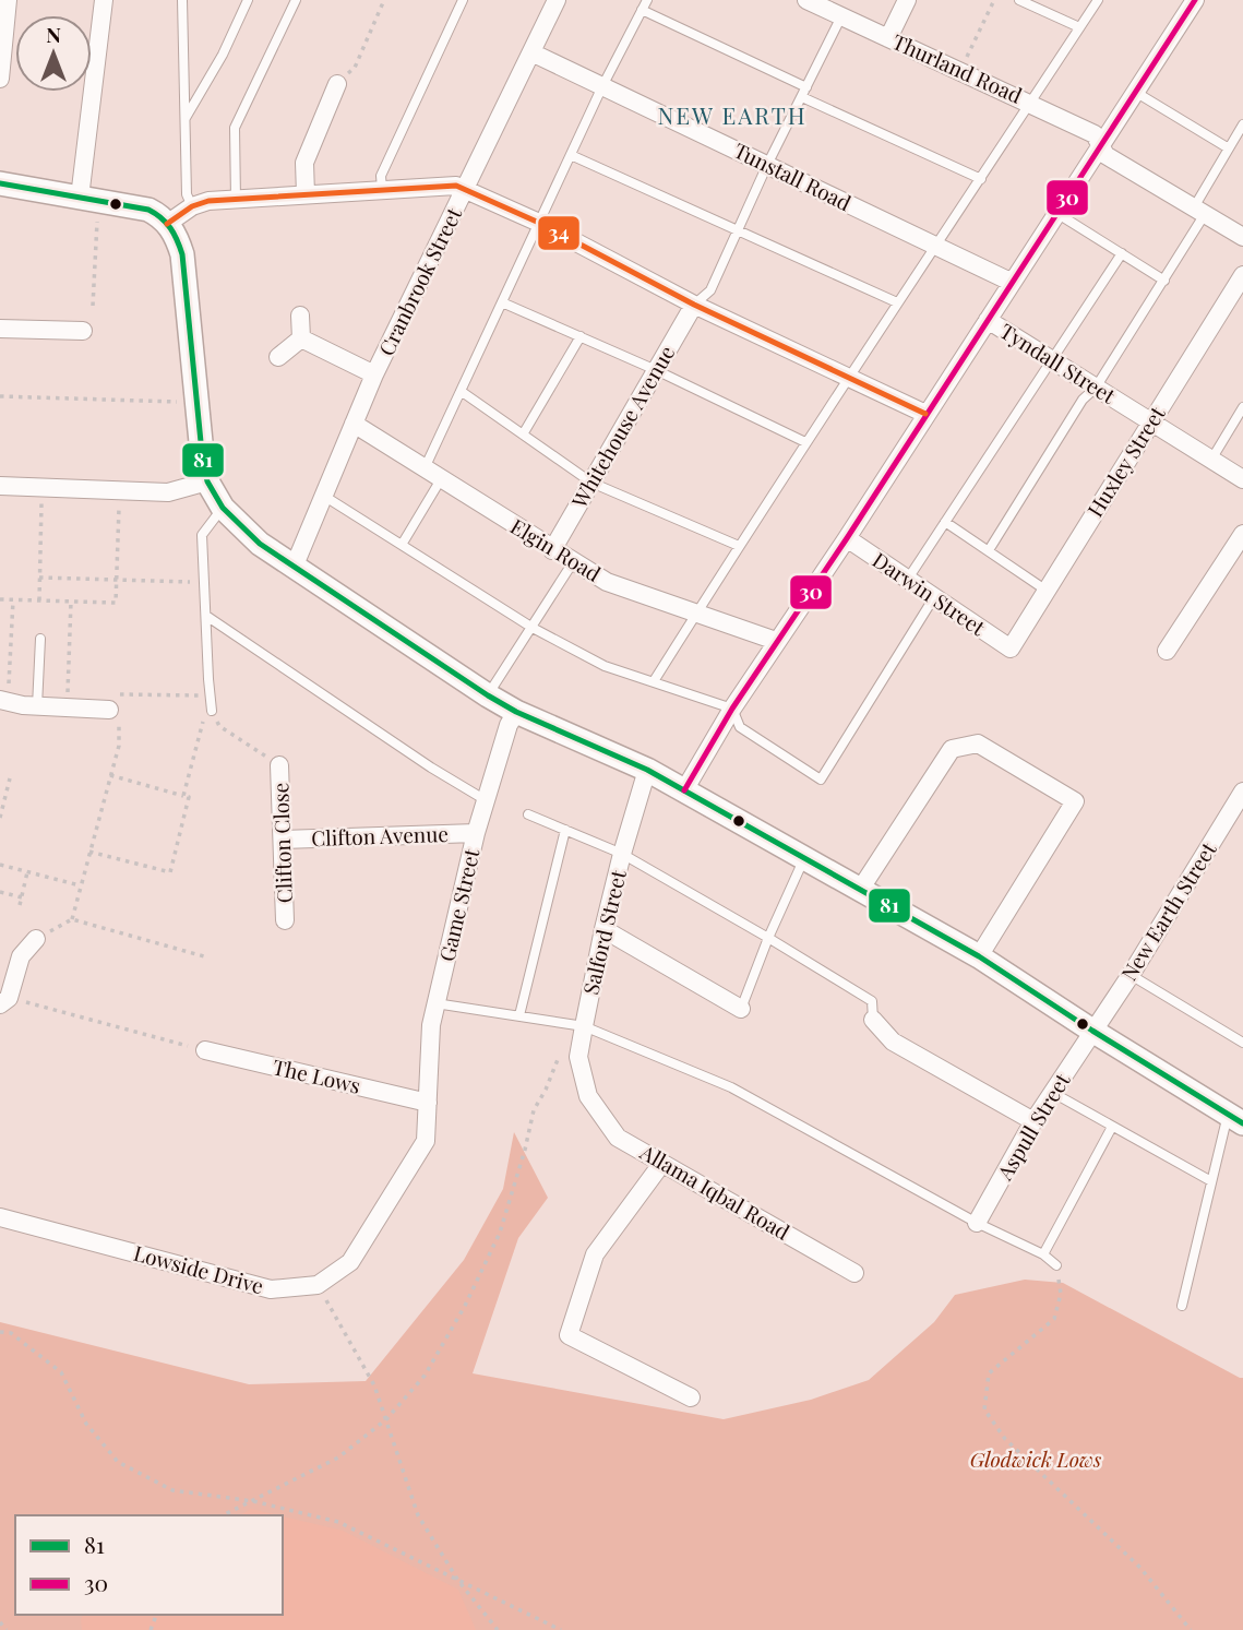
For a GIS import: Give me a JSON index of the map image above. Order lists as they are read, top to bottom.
{
  "streets": {
    "street": [
      "Thurland Road",
      "Tunstall Road",
      "Cranbrook Street",
      "Tyndall Street",
      "Whitehouse Avenue",
      "Huxley Street",
      "Elgin Road",
      "Darwin Street",
      "Clifton Avenue",
      "Clifton Close",
      "Game Street",
      "New Earth Street",
      "Salford Street",
      "The Lows",
      "Aspull Street",
      "Allama Iqbal Road",
      "Lowside Drive"
    ]
  },
  "crossings": [
    ["Tunstall Road", "Cranbrook Street"],
    ["Cranbrook Street", "Elgin Road"],
    ["Tyndall Street", "Huxley Street"],
    ["Whitehouse Avenue", "Elgin Road"],
    ["Huxley Street", "Darwin Street"],
    ["Clifton Avenue", "Clifton Close"],
    ["Clifton Avenue", "Game Street"],
    ["Game Street", "The Lows"],
    ["Game Street", "Lowside Drive"],
    ["New Earth Street", "Aspull Street"],
    ["Salford Street", "Allama Iqbal Road"],
    ["The Lows", "Lowside Drive"]
  ],
  "districts": ["NEW EARTH"],
  "parks": ["Glodwick Lows"],
  "lines": ["transit line 30", "transit line 81", "transit line 34"],
  "legend": ["81", "30"],
  "north": "top"
}
